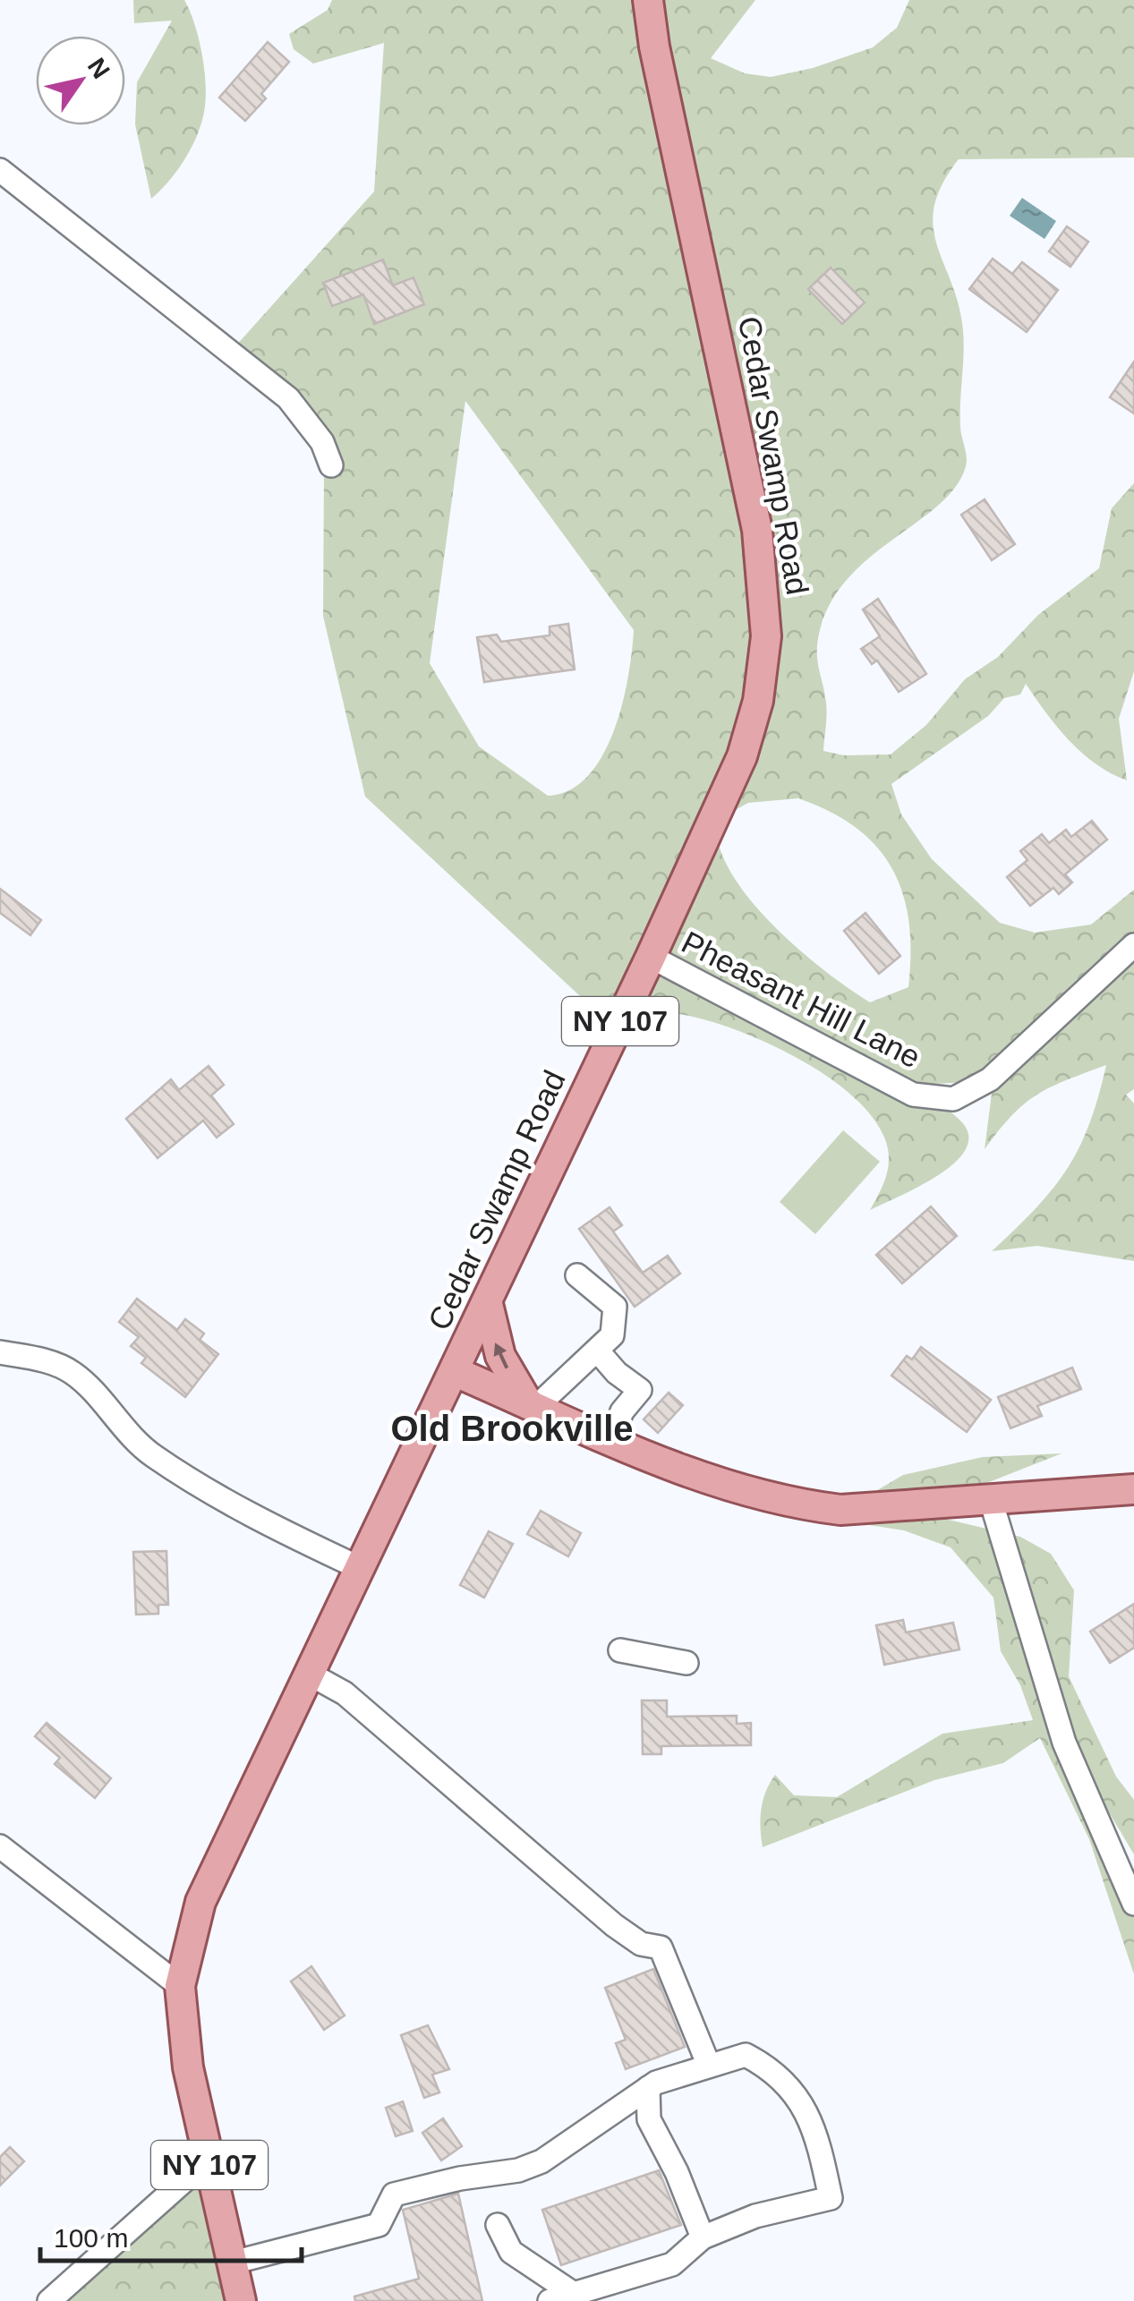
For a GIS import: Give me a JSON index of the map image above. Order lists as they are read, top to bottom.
{
  "streets": {
    "main road": ["Cedar Swamp Road", "NY 107"],
    "street": ["Pheasant Hill Lane"]
  },
  "crossings": [
    ["Cedar Swamp Road", "Pheasant Hill Lane"]
  ],
  "districts": ["Old Brookville"],
  "scale_bar": "100 m",
  "north": "top right"
}
